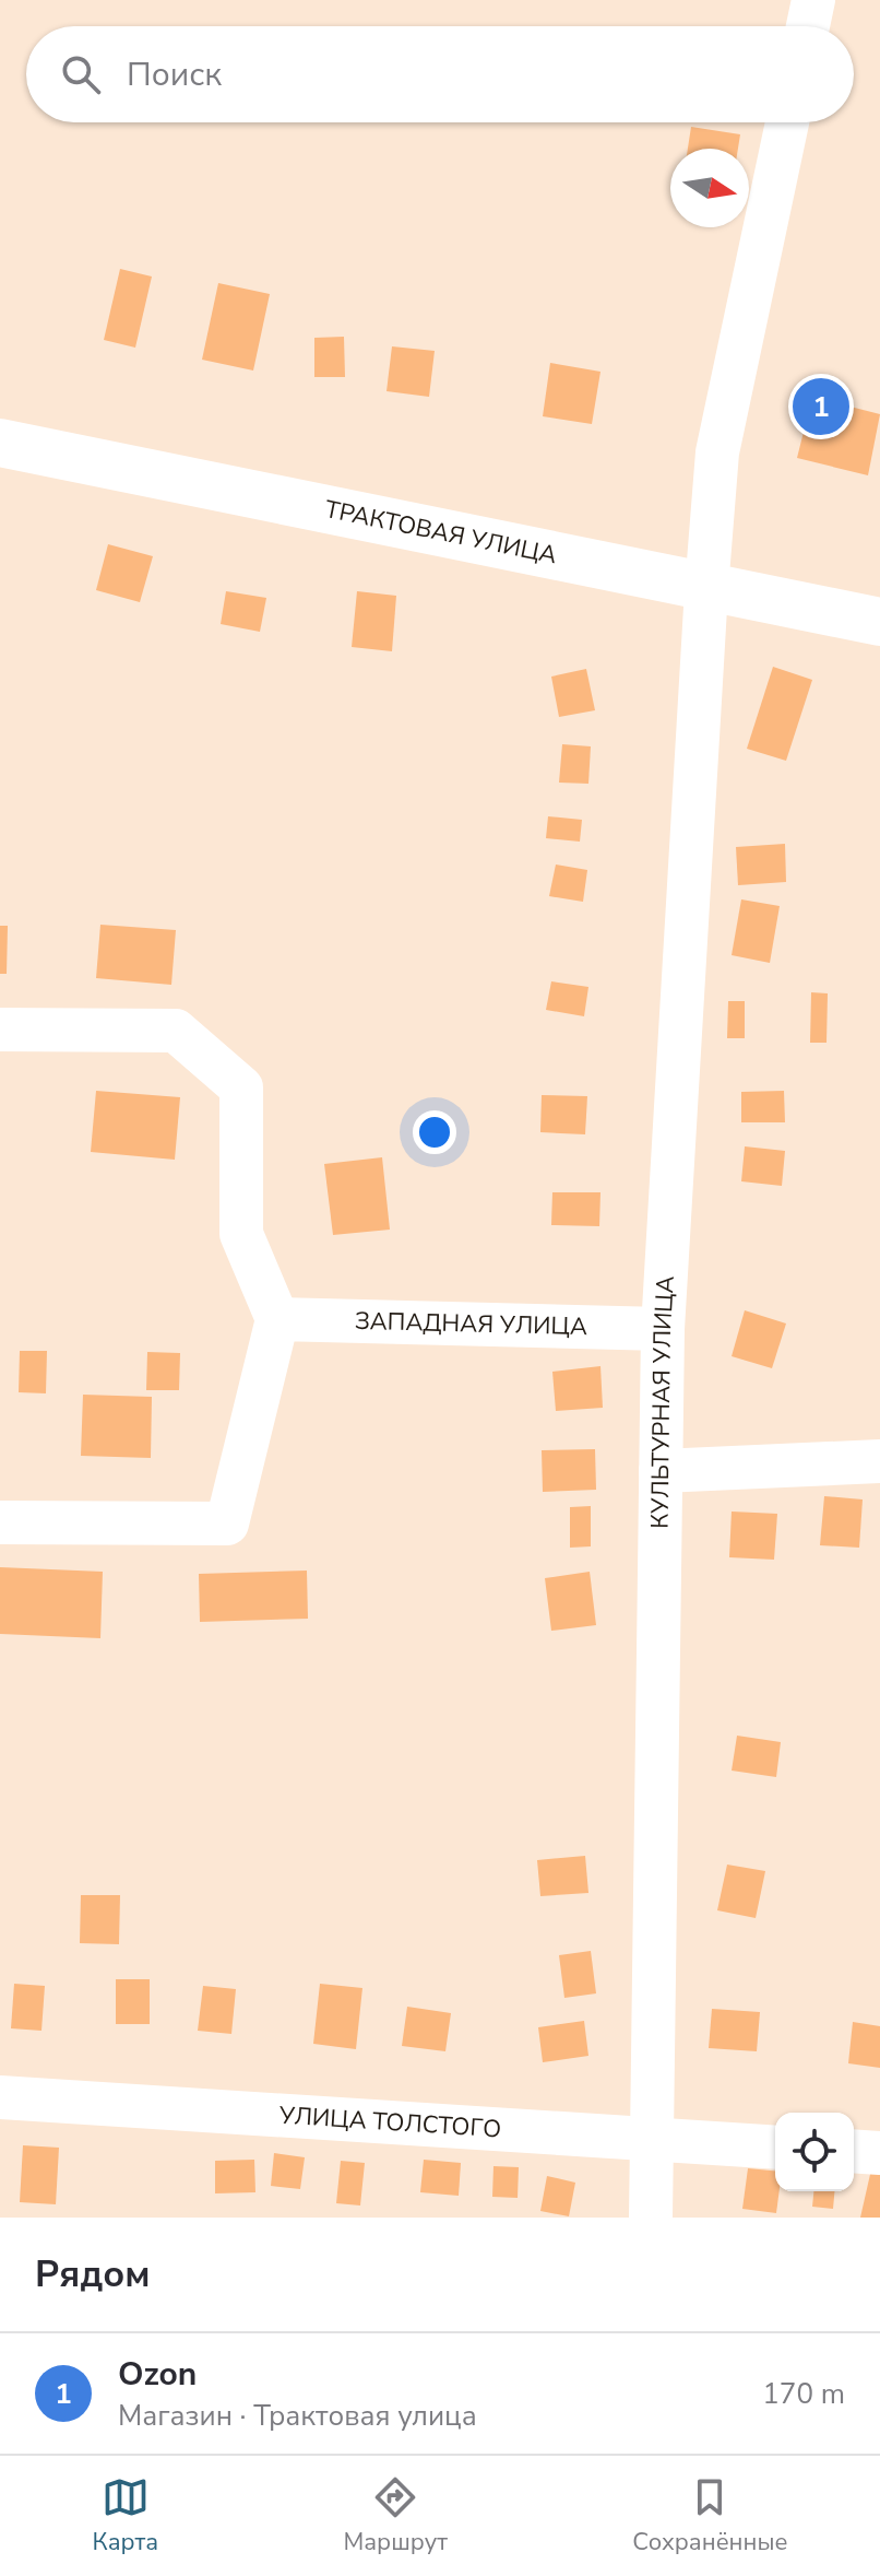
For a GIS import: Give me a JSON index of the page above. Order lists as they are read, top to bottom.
{
  "streets": {
    "main road": ["ТРАКТОВАЯ УЛИЦА"],
    "street": ["ЗАПАДНАЯ УЛИЦА", "КУЛЬТУРНАЯ УЛИЦА", "УЛИЦА ТОЛСТОГО"]
  },
  "crossings": [
    ["ТРАКТОВАЯ УЛИЦА", "КУЛЬТУРНАЯ УЛИЦА"],
    ["ЗАПАДНАЯ УЛИЦА", "КУЛЬТУРНАЯ УЛИЦА"],
    ["КУЛЬТУРНАЯ УЛИЦА", "УЛИЦА ТОЛСТОГО"]
  ],
  "north": "right",
  "page": {
    "search": "Поиск",
    "pins": "1",
    "heading": "Рядом",
    "list": [
      {
        "mark": "1",
        "name": "Ozon",
        "note": "Магазин · Трактовая улица",
        "value": "170 m"
      }
    ],
    "nav": ["Карта", "Маршрут", "Сохранённые"]
  }
}
